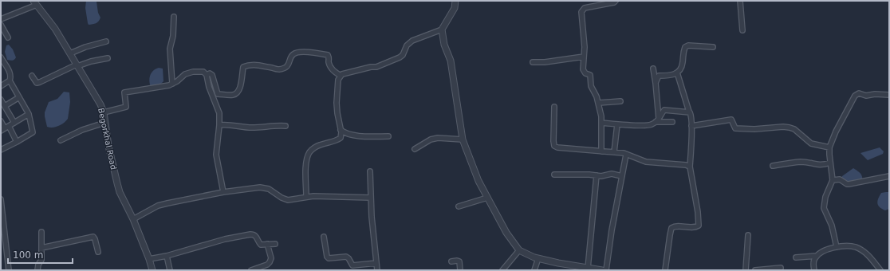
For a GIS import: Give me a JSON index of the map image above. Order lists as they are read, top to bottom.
{
  "streets": {
    "street": ["Begorkhal Road"]
  },
  "scale_bar": "100 m"
}
